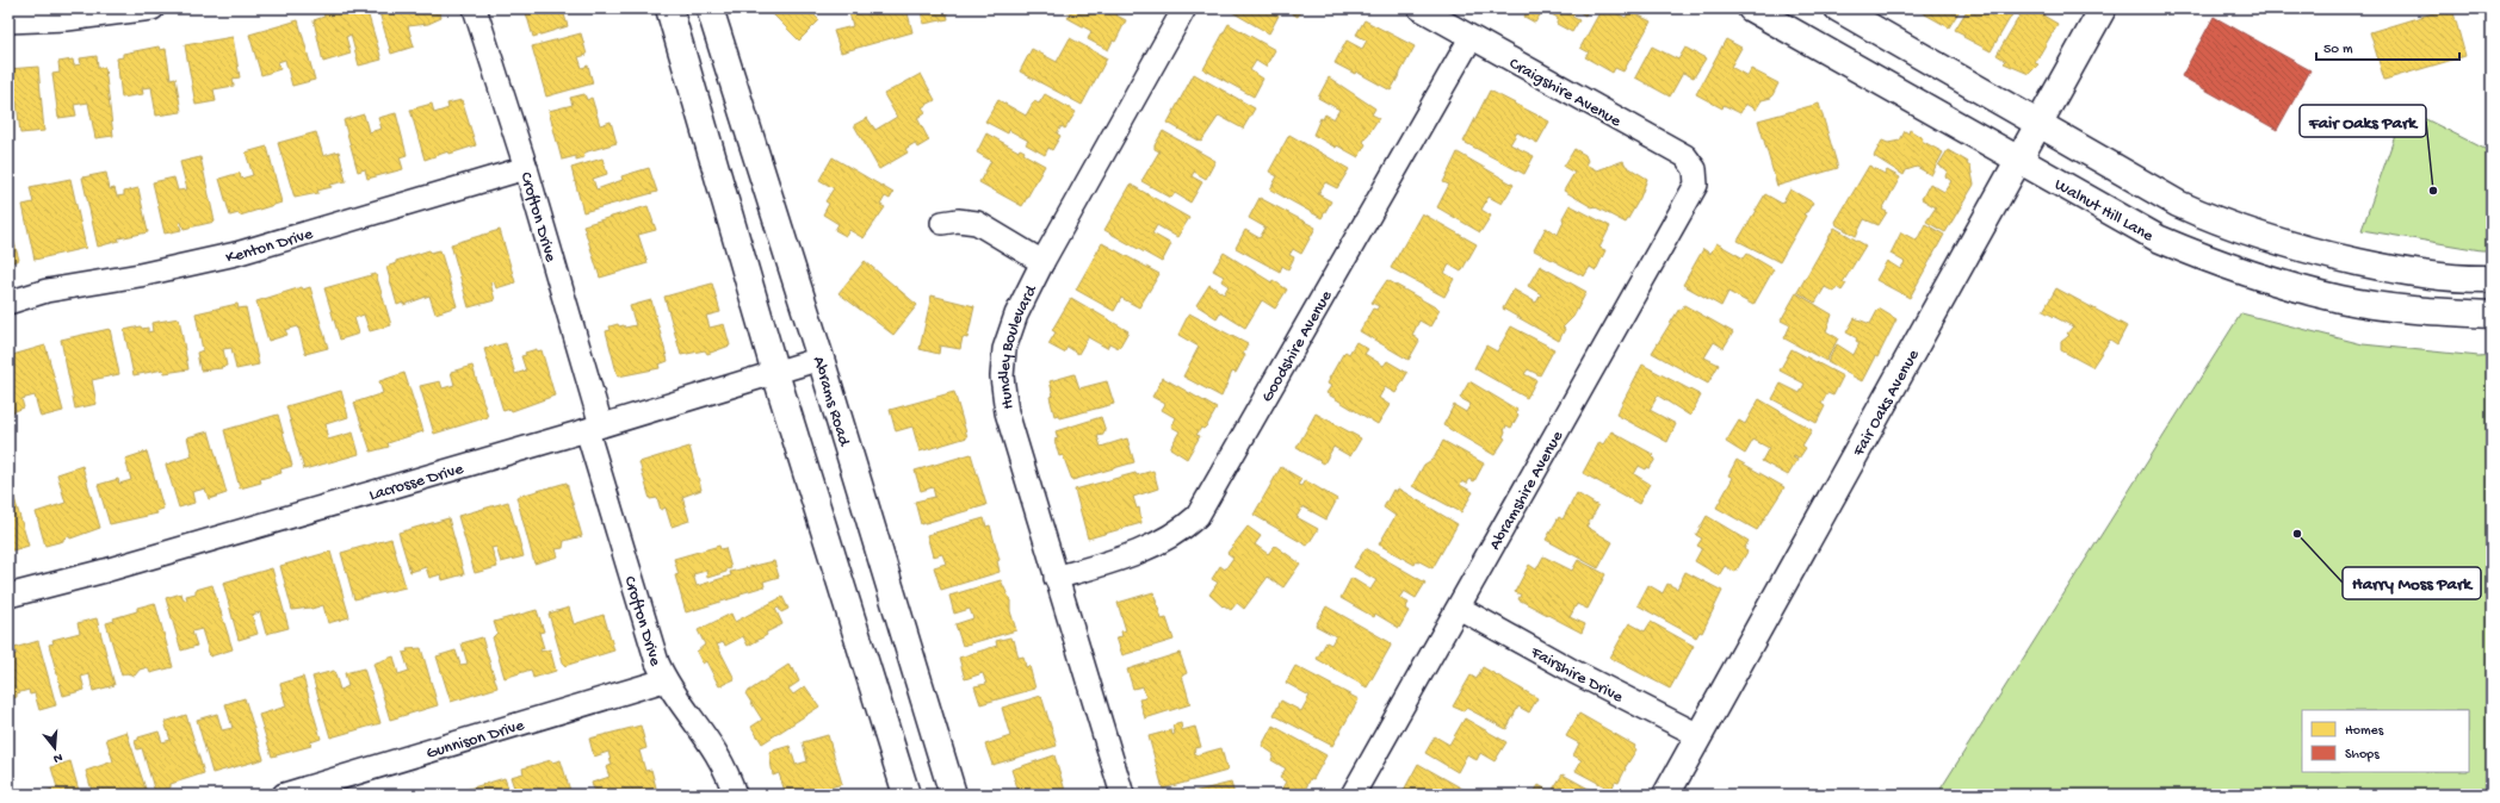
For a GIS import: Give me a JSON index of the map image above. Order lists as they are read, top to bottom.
{
  "streets": {
    "main road": ["Walnut Hill Lane", "Abrams Road", "Fair Oaks Avenue"],
    "street": [
      "Craigshire Avenue",
      "Crofton Drive",
      "Kenton Drive",
      "Goodshire Avenue",
      "Hundley Boulevard",
      "Lacrosse Drive",
      "Abramshire Avenue",
      "Fairshire Drive",
      "Gunnison Drive"
    ]
  },
  "crossings": [
    ["Craigshire Avenue", "Goodshire Avenue"],
    ["Craigshire Avenue", "Abramshire Avenue"],
    ["Walnut Hill Lane", "Fair Oaks Avenue"],
    ["Crofton Drive", "Kenton Drive"],
    ["Crofton Drive", "Lacrosse Drive"],
    ["Crofton Drive", "Gunnison Drive"],
    ["Goodshire Avenue", "Hundley Boulevard"],
    ["Abrams Road", "Lacrosse Drive"],
    ["Fair Oaks Avenue", "Fairshire Drive"],
    ["Abramshire Avenue", "Fairshire Drive"]
  ],
  "places": ["Fair Oaks Park", "Harry Moss Park"],
  "legend": ["Homes", "Shops"],
  "scale_bar": "50 m",
  "north": "bottom"
}
